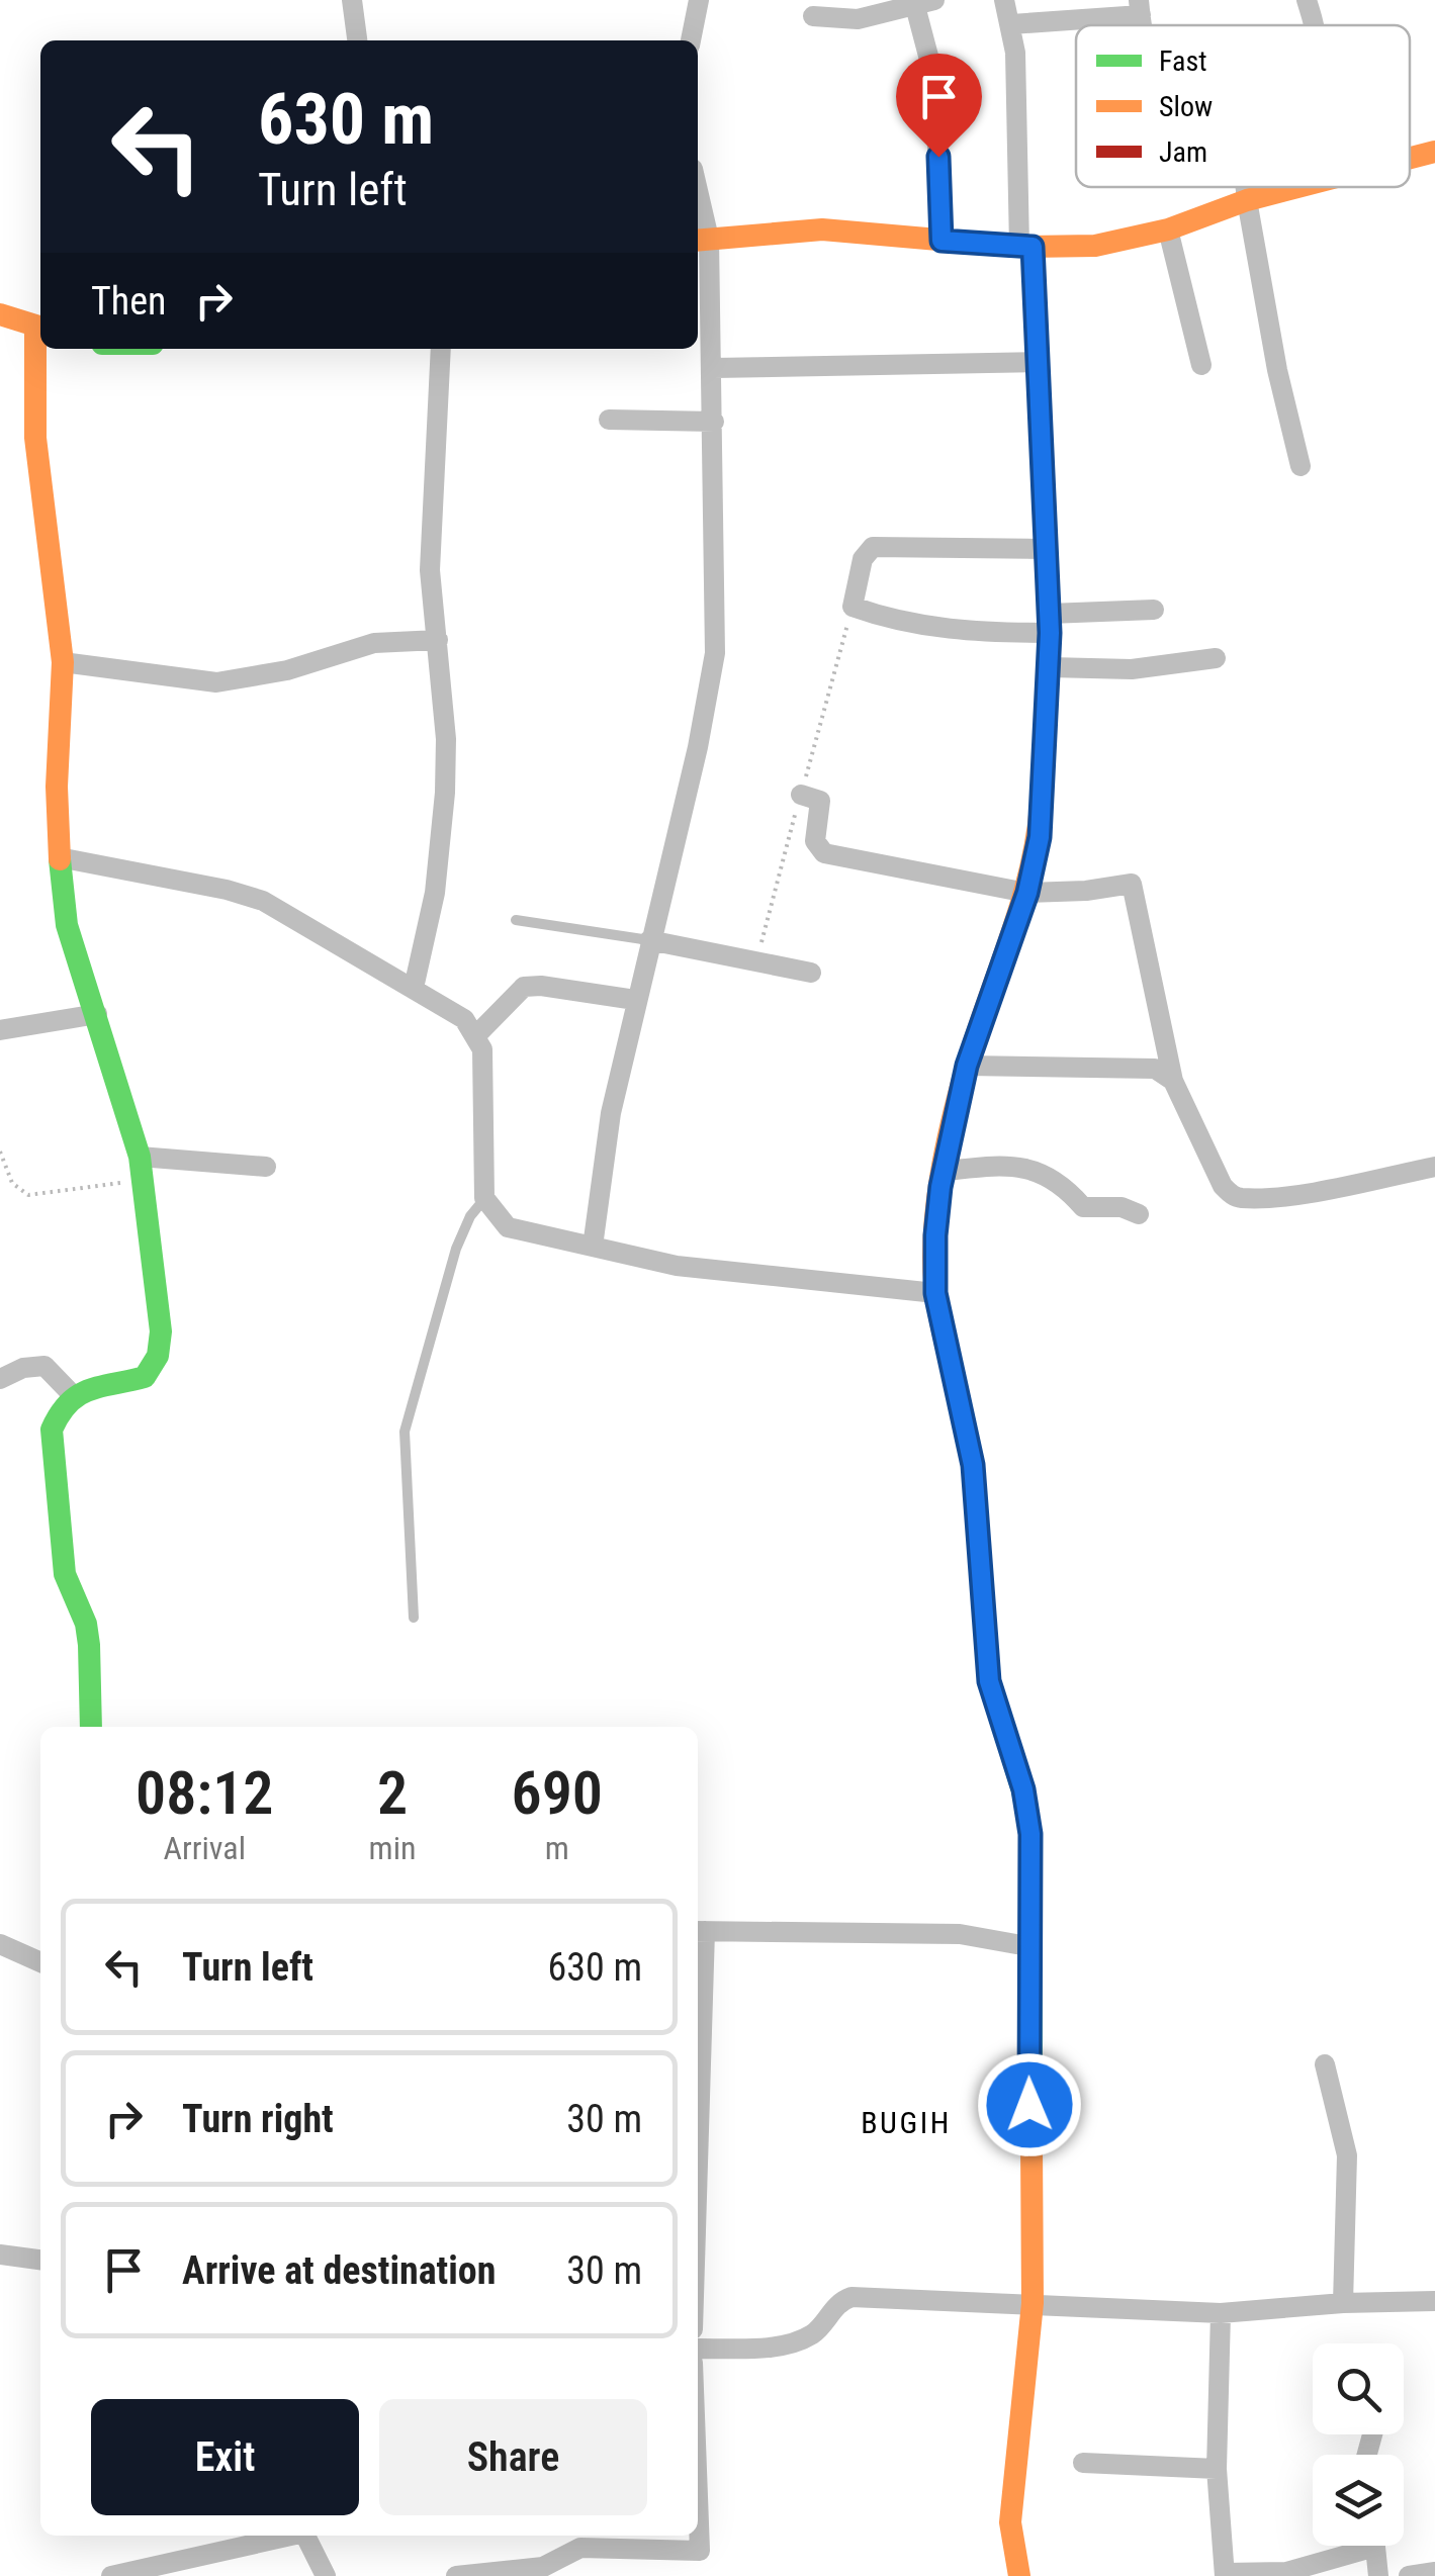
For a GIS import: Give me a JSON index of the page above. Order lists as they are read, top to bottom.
{
  "districts": ["BUGIH"],
  "legend": ["Fast", "Slow", "Jam"],
  "page": {
    "turn": ["630 m", "Turn left"],
    "then": "Then",
    "eta": [
      "08:12",
      "Arrival",
      "2",
      "min",
      "690",
      "m"
    ],
    "list": [
      {
        "name": "Turn left",
        "value": "630 m"
      },
      {
        "name": "Turn right",
        "value": "30 m"
      },
      {
        "name": "Arrive at destination",
        "value": "30 m"
      }
    ],
    "buttons": ["Exit", "Share"]
  }
}
